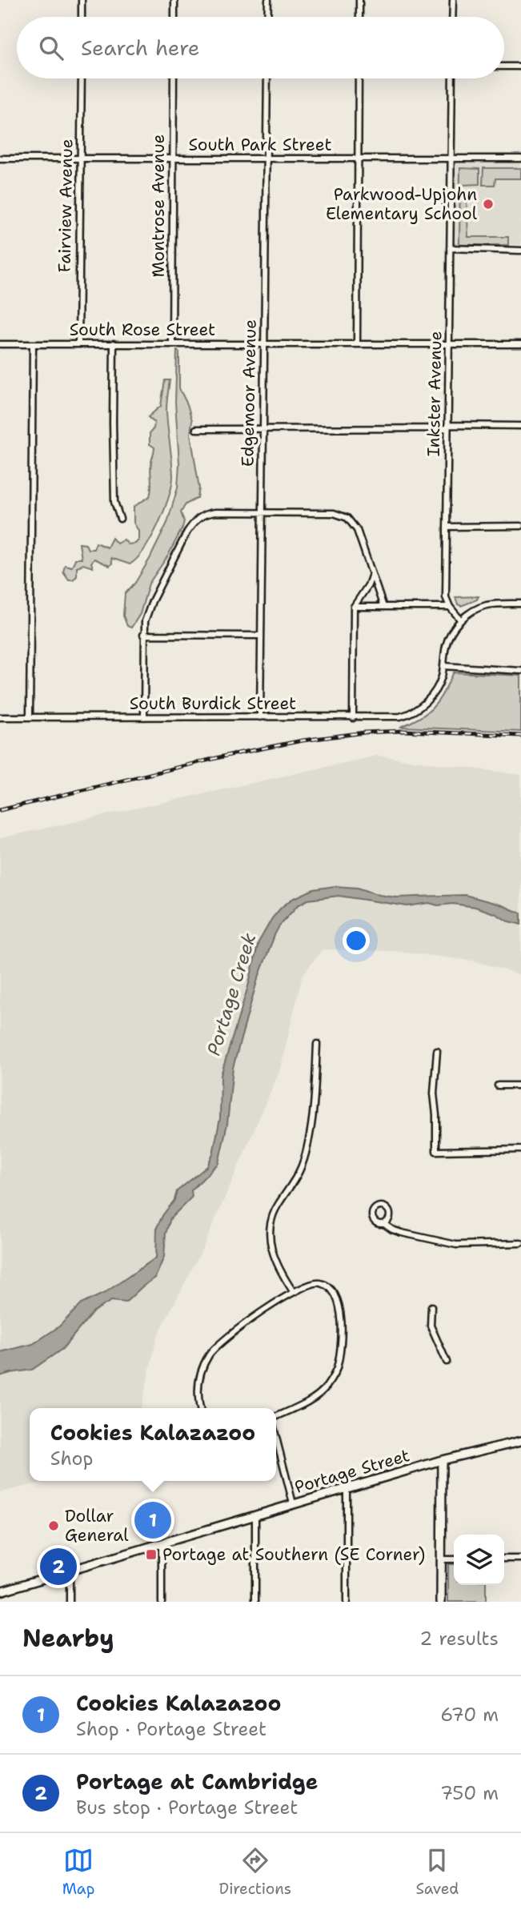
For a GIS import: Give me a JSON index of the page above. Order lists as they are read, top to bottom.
{
  "streets": {
    "main road": ["Portage Street"],
    "street": [
      "South Park Street",
      "Fairview Avenue",
      "Montrose Avenue",
      "South Rose Street",
      "Edgemoor Avenue",
      "Inkster Avenue",
      "South Burdick Street"
    ]
  },
  "crossings": [
    ["South Park Street", "Fairview Avenue"],
    ["South Park Street", "Montrose Avenue"],
    ["South Park Street", "Edgemoor Avenue"],
    ["South Park Street", "Inkster Avenue"],
    ["Fairview Avenue", "South Rose Street"],
    ["Montrose Avenue", "South Rose Street"],
    ["South Rose Street", "Edgemoor Avenue"],
    ["South Rose Street", "Inkster Avenue"],
    ["Edgemoor Avenue", "South Burdick Street"]
  ],
  "water": ["Portage Creek"],
  "places": {
    "other": ["Parkwood-Upjohn Elementary School", "Dollar General"],
    "transit": ["Portage at Southern (SE Corner)"]
  },
  "page": {
    "search": "Search here",
    "popup": ["Cookies Kalazazoo", "Shop"],
    "pins": ["1", "2"],
    "heading": ["Nearby", "2 results"],
    "list": [
      {
        "mark": "1",
        "name": "Cookies Kalazazoo",
        "note": "Shop · Portage Street",
        "value": "670 m"
      },
      {
        "mark": "2",
        "name": "Portage at Cambridge",
        "note": "Bus stop · Portage Street",
        "value": "750 m"
      }
    ],
    "nav": ["Map", "Directions", "Saved"]
  }
}
